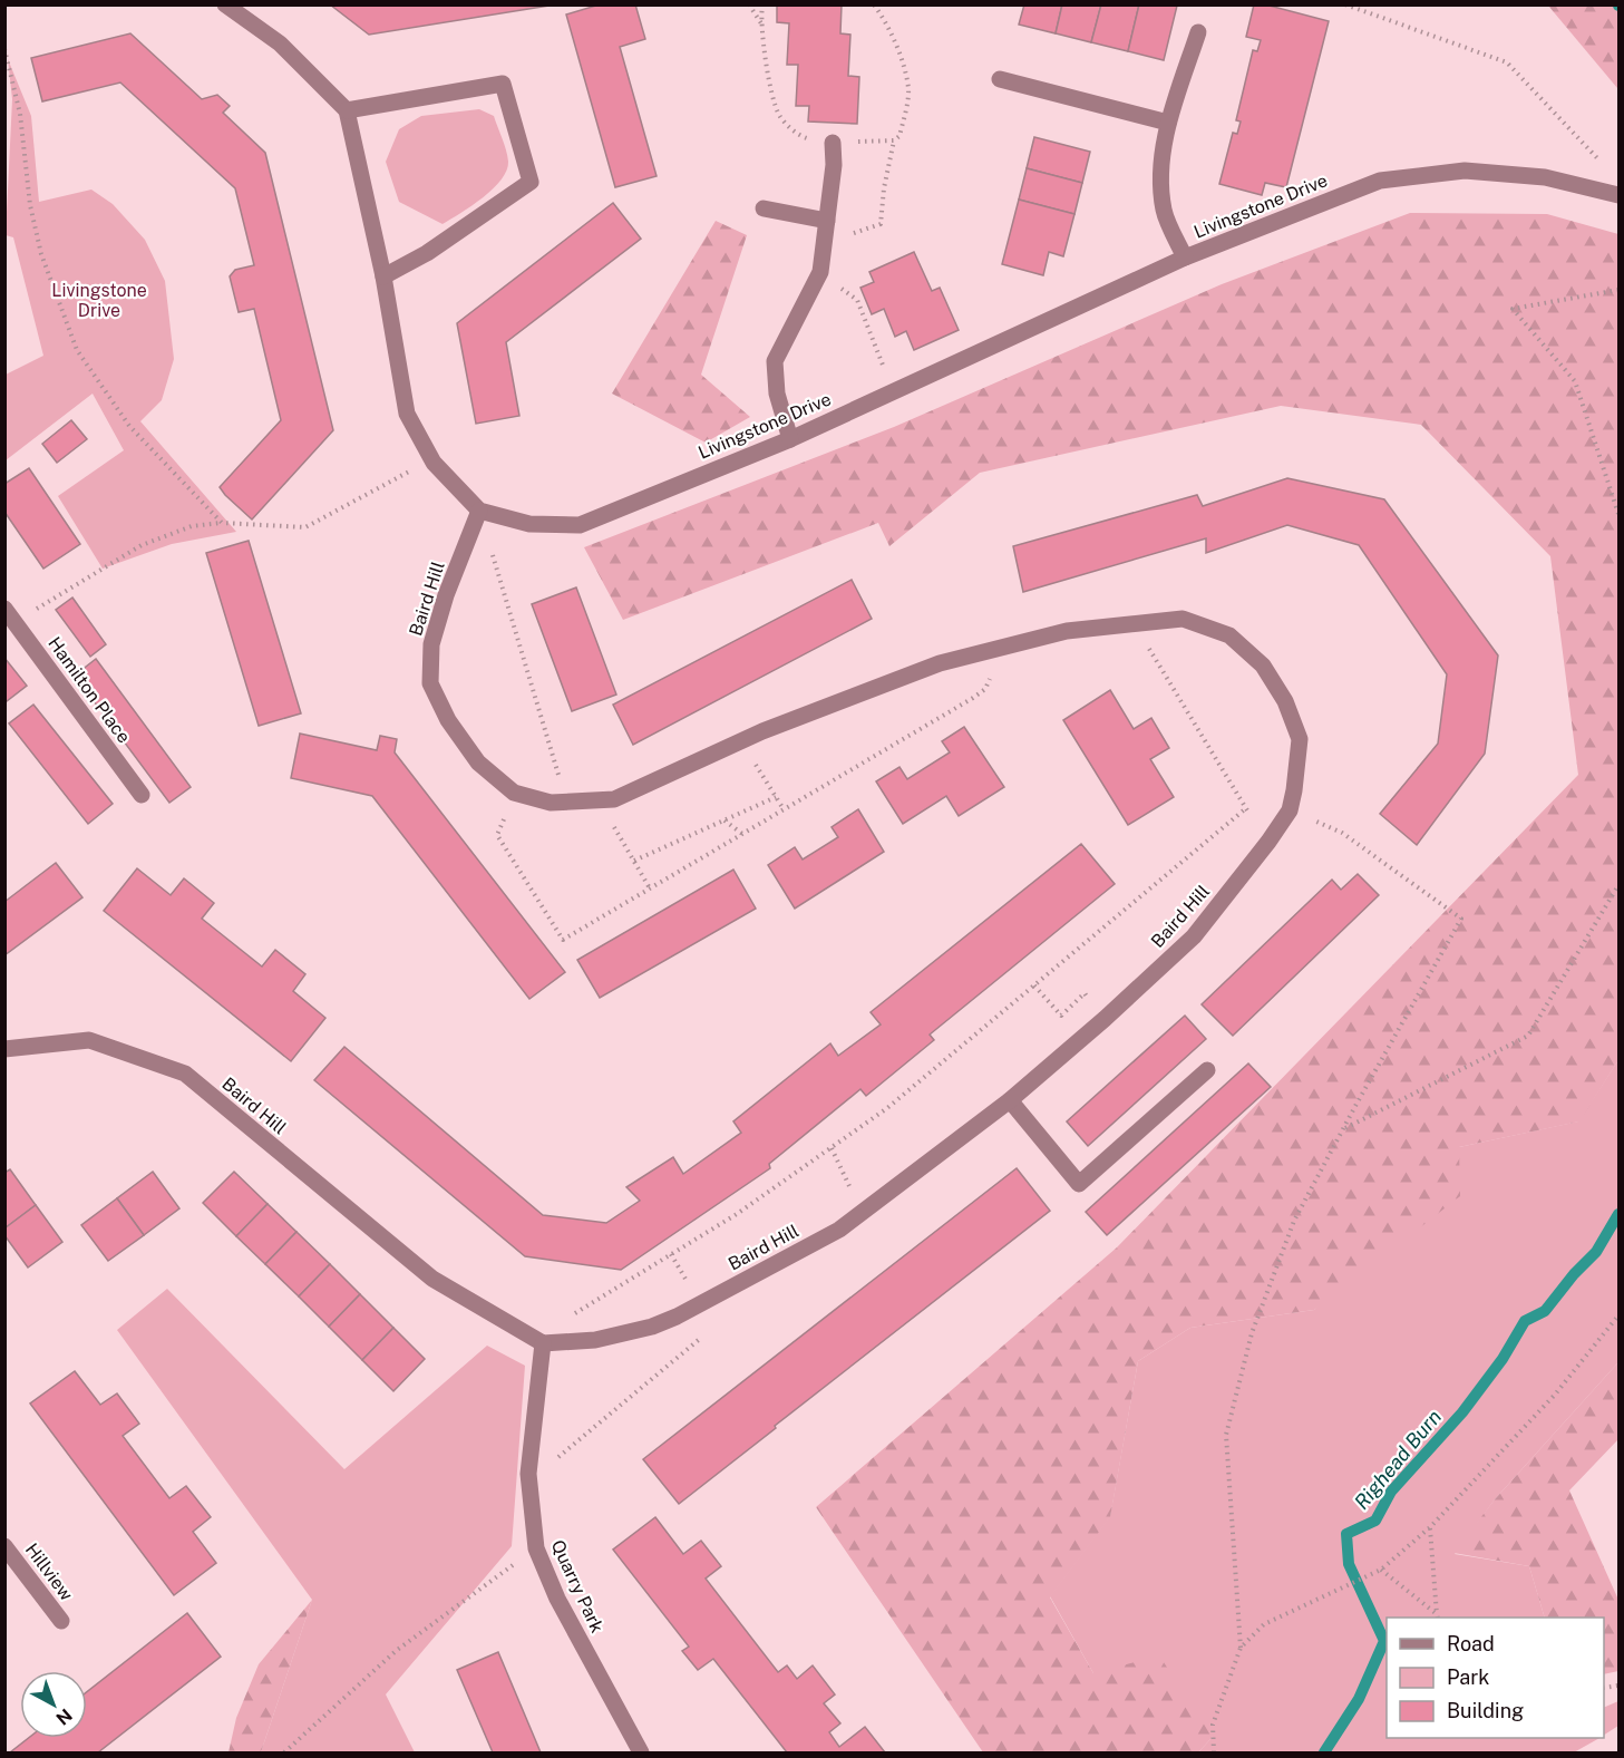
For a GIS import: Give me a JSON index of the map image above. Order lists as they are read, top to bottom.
{
  "streets": {
    "street": [
      "Livingstone Drive",
      "Baird Hill",
      "Hamilton Place",
      "Hillview",
      "Quarry Park"
    ]
  },
  "crossings": [
    ["Livingstone Drive", "Baird Hill"],
    ["Baird Hill", "Quarry Park"]
  ],
  "water": ["Righead Burn"],
  "parks": ["Livingstone Drive"],
  "legend": ["Road", "Park", "Building"],
  "north": "bottom right"
}
